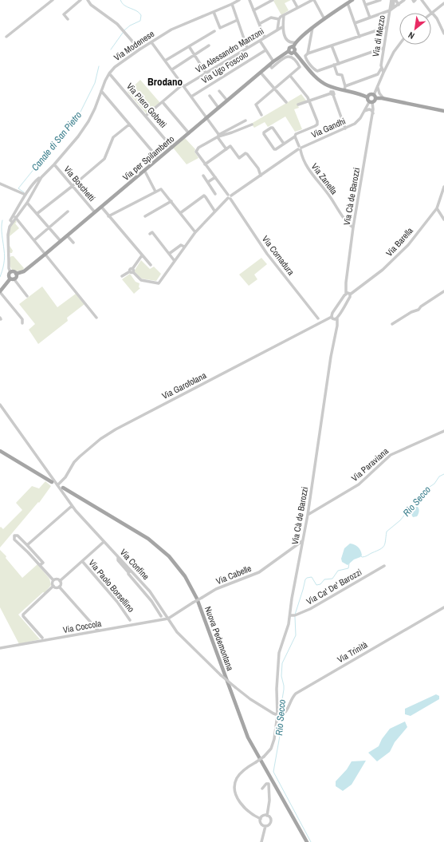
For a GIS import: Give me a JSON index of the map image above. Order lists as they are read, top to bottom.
{
  "streets": {
    "main road": ["Via per Spilamberto", "Nuova Pedemontana"],
    "street": [
      "Via di Mezzo",
      "Via Modenese",
      "Via Alessandro Manzoni",
      "Via Ugo Foscolo",
      "Via Piero Gobetti",
      "Via Gandhi",
      "Via Zanella",
      "Via Boschetti",
      "Via Cà de Barozzi",
      "Via Barella",
      "Via Cornadura",
      "Via Garofolana",
      "Via Paraviana",
      "Via Confine",
      "Via Cabelle",
      "Via Paolo Borsellino",
      "Via Ca' De' Barozzi",
      "Via Coccola",
      "Via Trinità"
    ]
  },
  "crossings": [
    ["Via Modenese", "Via Piero Gobetti"],
    ["Via Modenese", "Via per Spilamberto"],
    ["Via Modenese", "Via Boschetti"],
    ["Via Alessandro Manzoni", "Via Piero Gobetti"],
    ["Via Piero Gobetti", "Via per Spilamberto"],
    ["Via Gandhi", "Via Zanella"],
    ["Via Gandhi", "Via Cà de Barozzi"],
    ["Via Gandhi", "Via Cornadura"],
    ["Via per Spilamberto", "Via Boschetti"],
    ["Via Zanella", "Via Cà de Barozzi"],
    ["Via Cà de Barozzi", "Via Paraviana"],
    ["Via Cà de Barozzi", "Via Confine"],
    ["Via Cà de Barozzi", "Via Cabelle"],
    ["Via Cà de Barozzi", "Via Ca' De' Barozzi"],
    ["Via Cà de Barozzi", "Via Trinità"],
    ["Via Garofolana", "Via Confine"],
    ["Via Confine", "Via Cabelle"],
    ["Via Confine", "Via Coccola"],
    ["Via Confine", "Via Trinità"],
    ["Via Cabelle", "Via Coccola"]
  ],
  "districts": ["Brodano"],
  "water": ["Canale di San Pietro", "Rio Secco"],
  "north": "bottom left"
}
